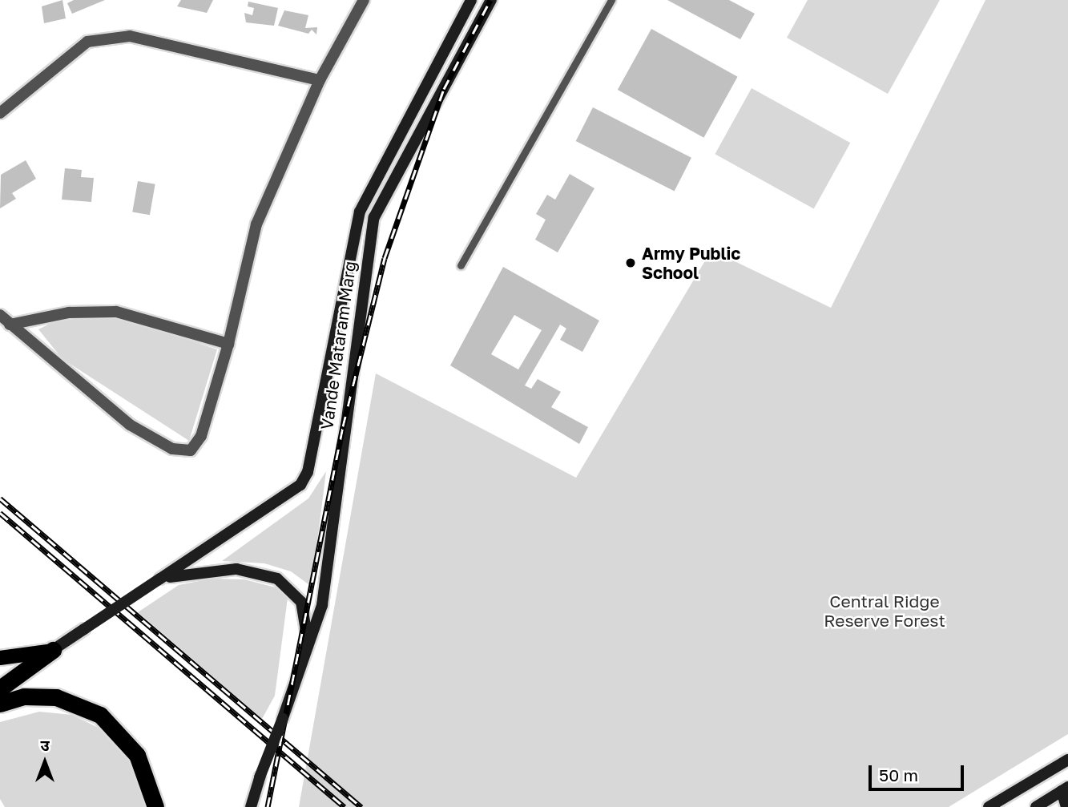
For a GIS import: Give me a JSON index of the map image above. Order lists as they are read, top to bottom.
{
  "streets": {
    "main road": ["Vande Mataram Marg"]
  },
  "parks": ["Central Ridge Reserve Forest"],
  "places": ["Army Public School"],
  "scale_bar": "50 m",
  "north": "top"
}
